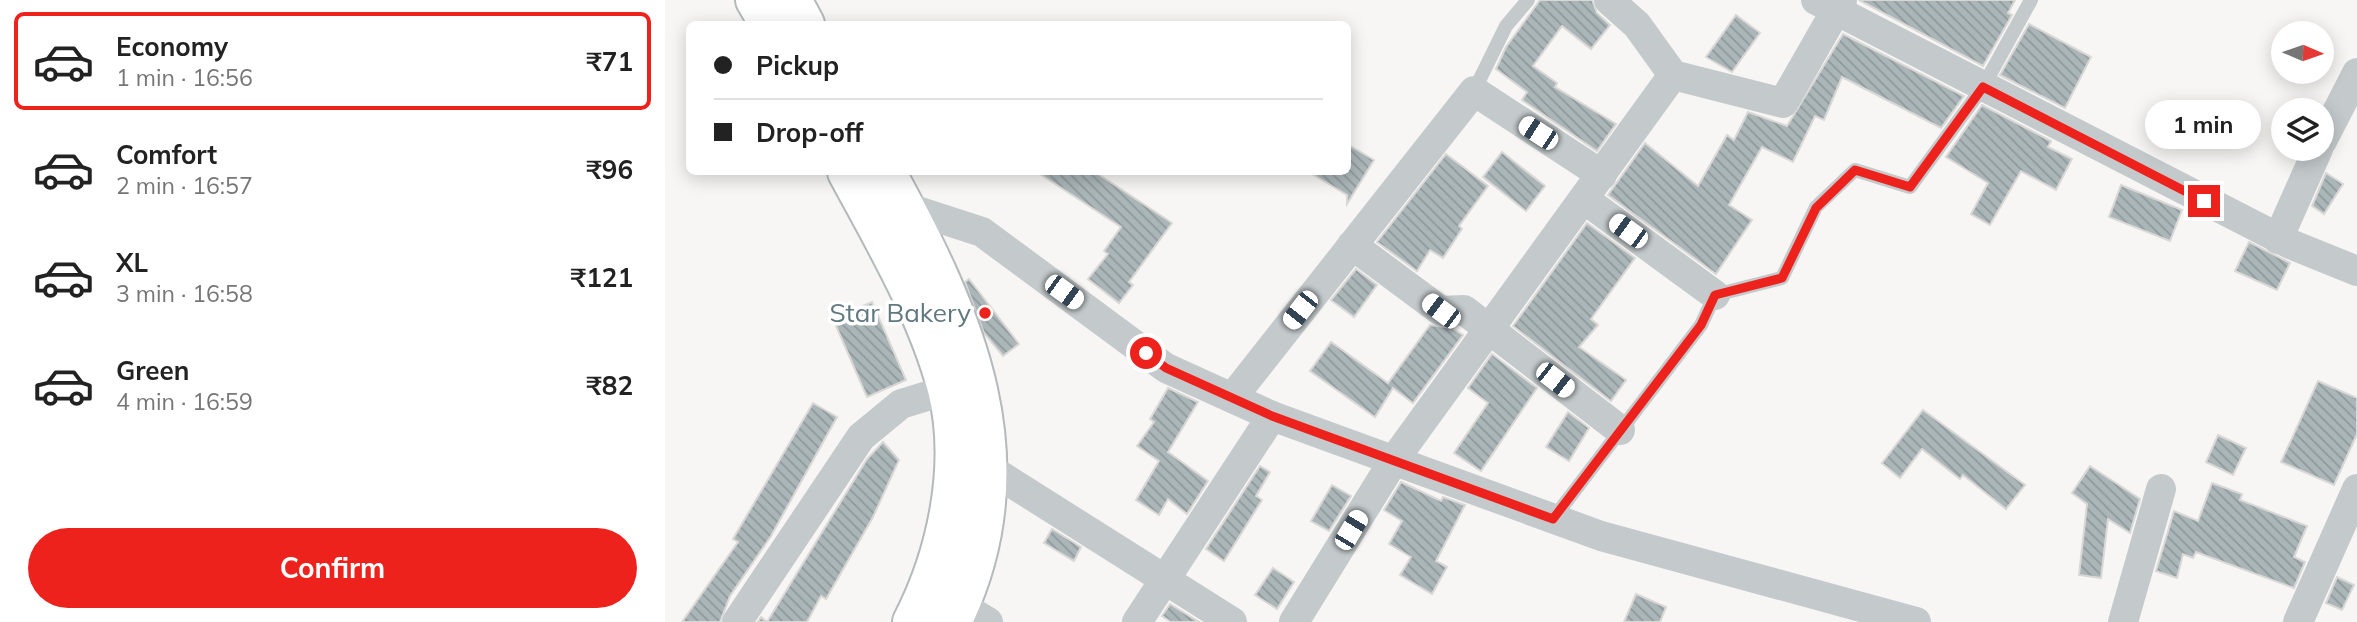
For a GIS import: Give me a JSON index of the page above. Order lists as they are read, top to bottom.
{
  "places": ["Star Bakery"],
  "north": "right",
  "page": {
    "list": [
      {
        "name": "Economy",
        "note": "1 min · 16:56",
        "value": "₹71"
      },
      {
        "name": "Comfort",
        "note": "2 min · 16:57",
        "value": "₹96"
      },
      {
        "name": "XL",
        "note": "3 min · 16:58",
        "value": "₹121"
      },
      {
        "name": "Green",
        "note": "4 min · 16:59",
        "value": "₹82"
      }
    ],
    "banner": ["Pickup", "Drop-off"],
    "bubble": "1 min",
    "buttons": "Confirm"
  }
}
